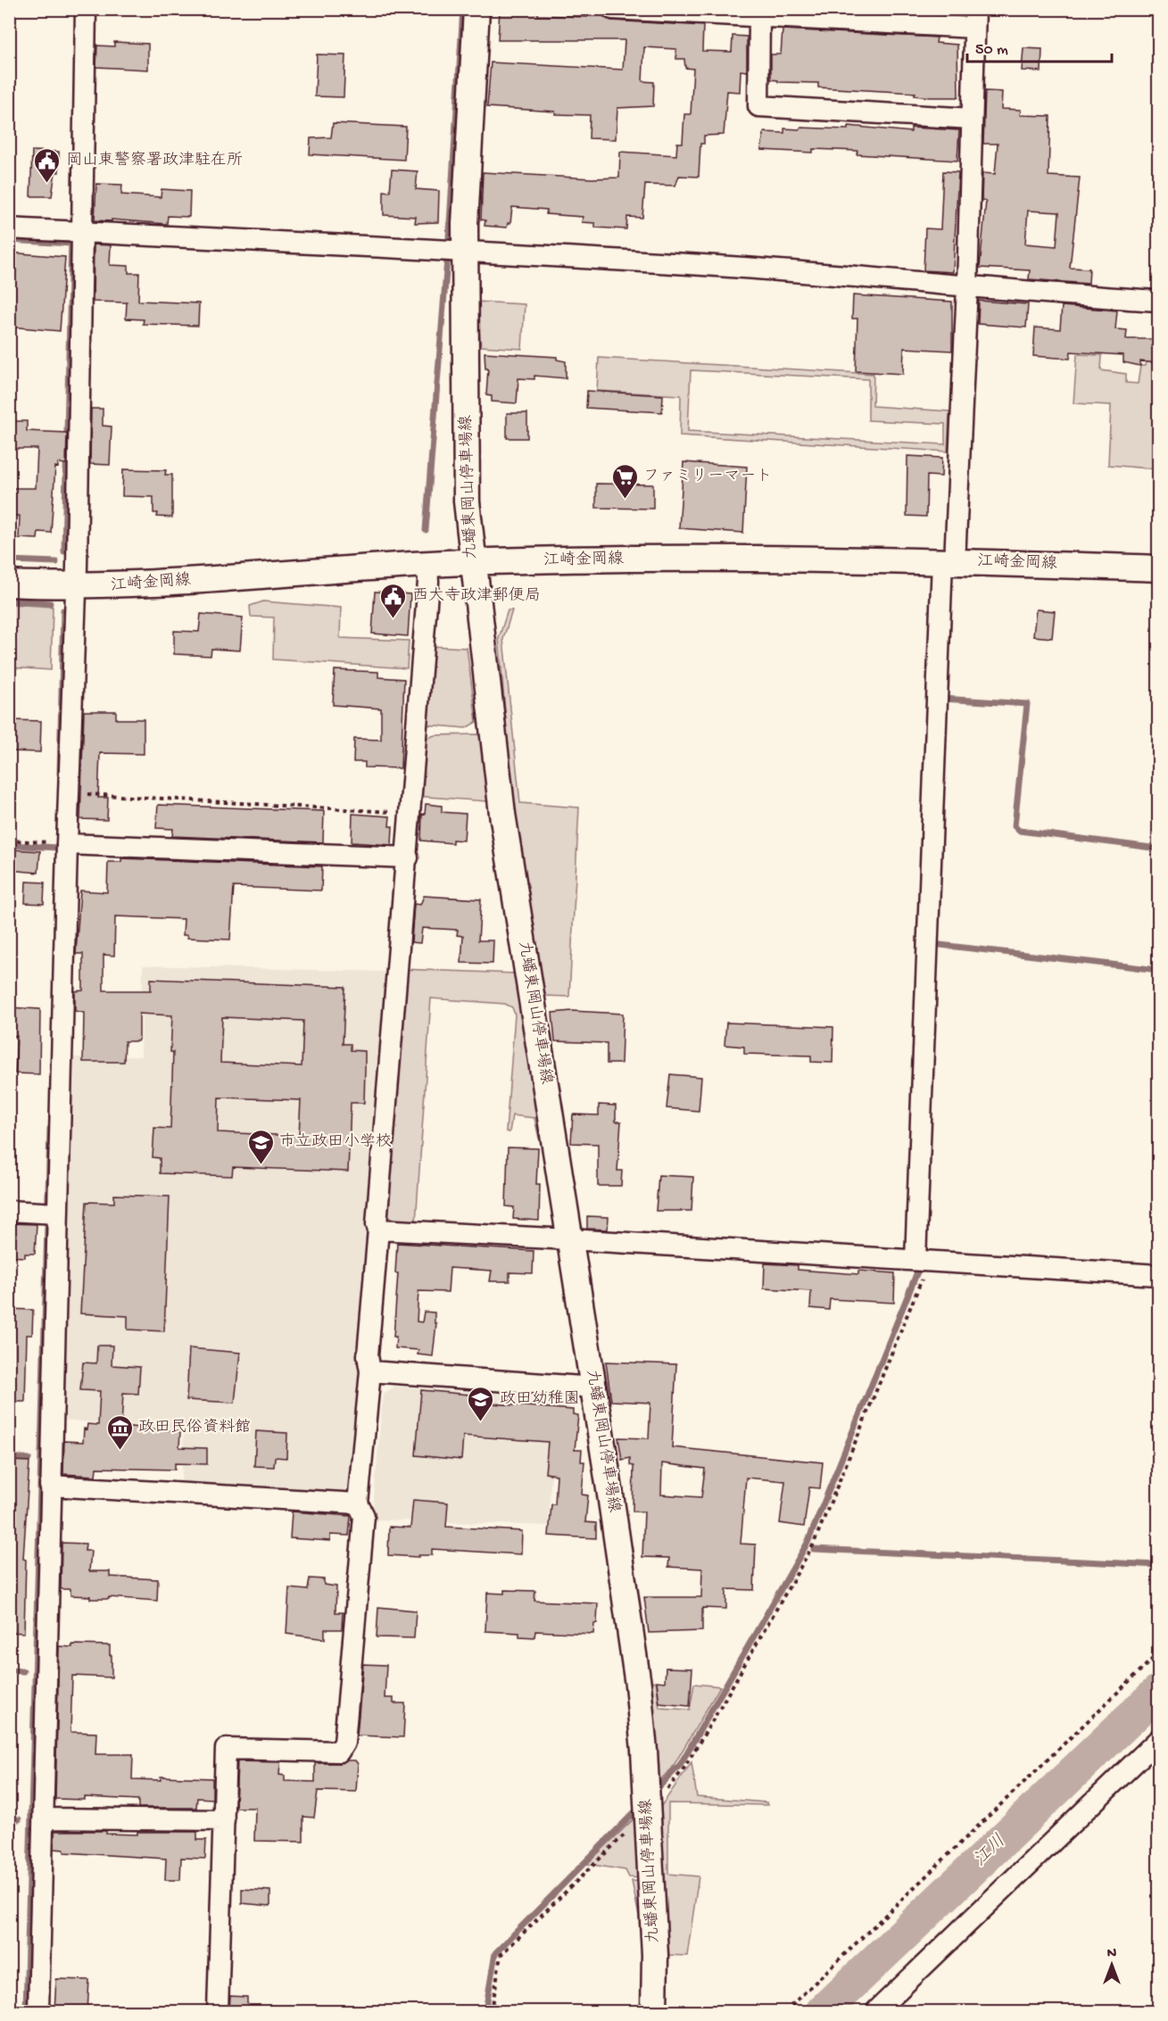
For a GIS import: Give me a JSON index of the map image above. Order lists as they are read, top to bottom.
{
  "streets": {
    "main road": ["九蟠東岡山停車場線", "江崎金岡線"]
  },
  "crossings": [
    ["九蟠東岡山停車場線", "江崎金岡線"]
  ],
  "water": ["江川"],
  "places": {
    "public building": ["岡山東警察署政津駐在所", "西大寺政津郵便局"],
    "supermarket": ["ファミリーマート"],
    "school or university": ["市立政田小学校", "政田幼稚園"],
    "museum": ["政田民俗資料館"]
  },
  "scale_bar": "50 m",
  "north": "top"
}
